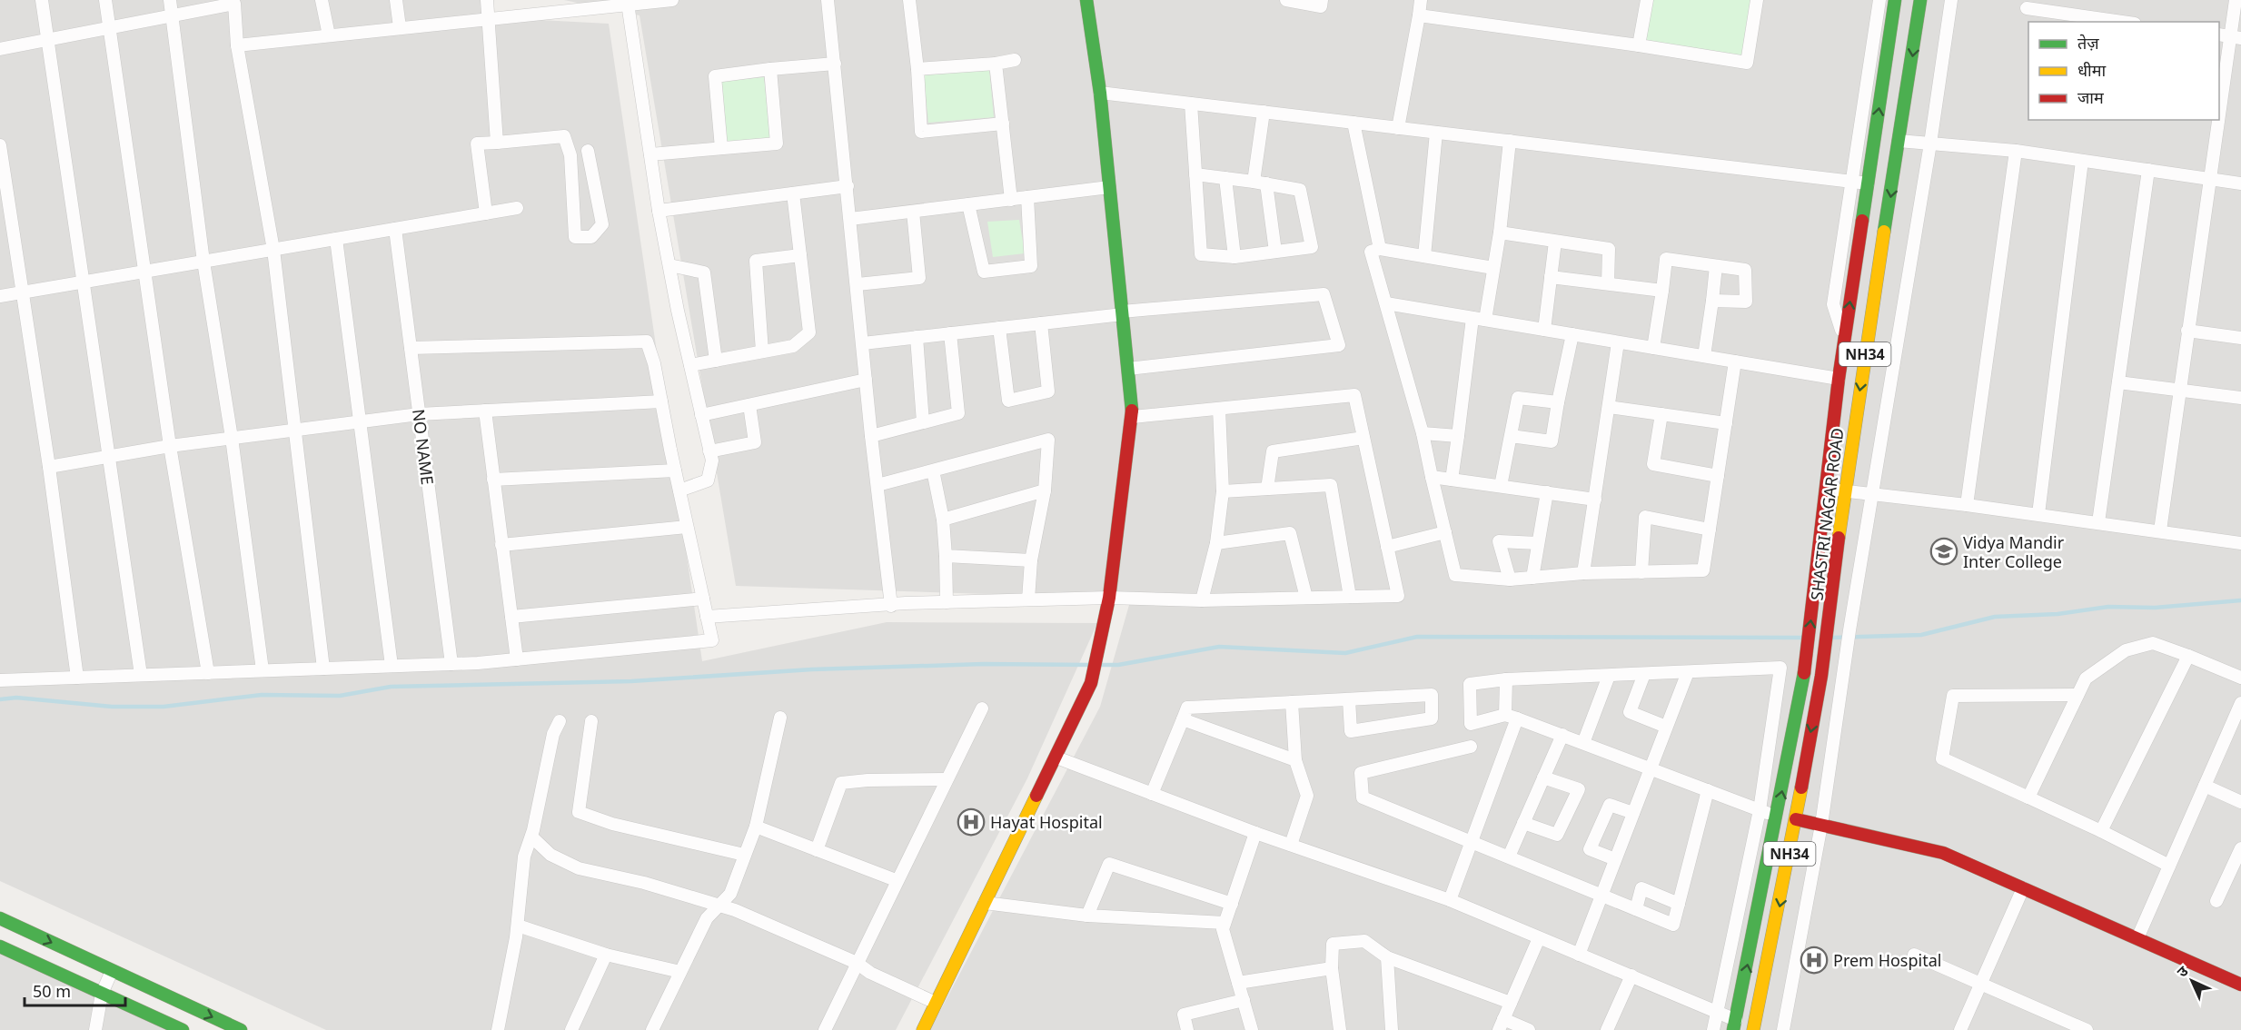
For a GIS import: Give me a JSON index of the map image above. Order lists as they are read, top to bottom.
{
  "streets": {
    "main road": ["NH34", "SHASTRI NAGAR ROAD"],
    "street": ["NO NAME"]
  },
  "places": {
    "school or university": ["Vidya Mandir Inter College"],
    "hospital": ["Hayat Hospital", "Prem Hospital"]
  },
  "legend": ["तेज़", "धीमा", "जाम"],
  "scale_bar": "50 m",
  "north": "top left"
}
